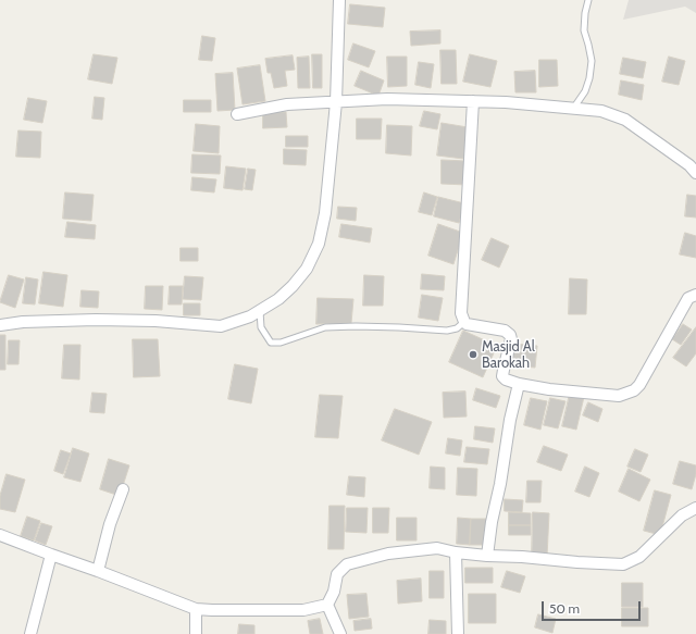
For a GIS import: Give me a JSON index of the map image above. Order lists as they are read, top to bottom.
{
  "places": ["Masjid Al Barokah"],
  "scale_bar": "50 m"
}
